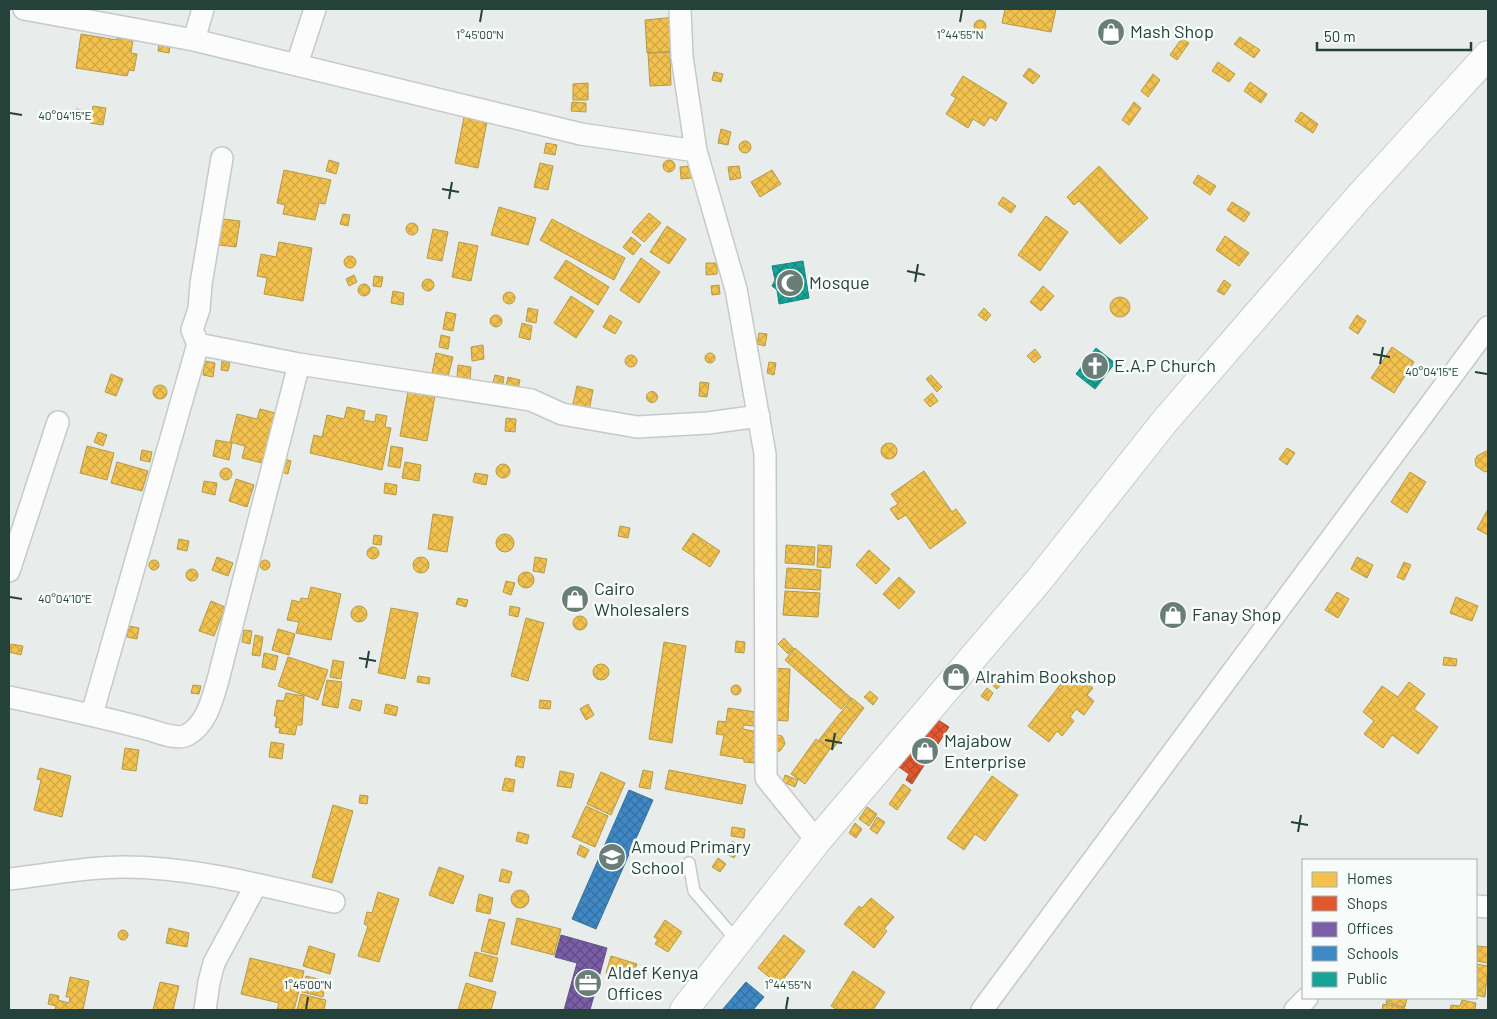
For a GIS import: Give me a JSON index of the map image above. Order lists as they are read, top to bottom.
{
  "places": {
    "shop": [
      "Mash Shop",
      "Cairo Wholesalers",
      "Fanay Shop",
      "Alrahim Bookshop",
      "Majabow Enterprise"
    ],
    "mosque": ["Mosque"],
    "church": ["E.A.P Church"],
    "school or university": ["Amoud Primary School"],
    "office": ["Aldef Kenya Offices"]
  },
  "legend": [
    "Homes",
    "Shops",
    "Offices",
    "Schools",
    "Public"
  ],
  "scale_bar": "50 m",
  "coordinates": [
    "1°45'00\"N",
    "1°44'55\"N",
    "40°04'15\"E",
    "40°04'10\"E"
  ]
}
